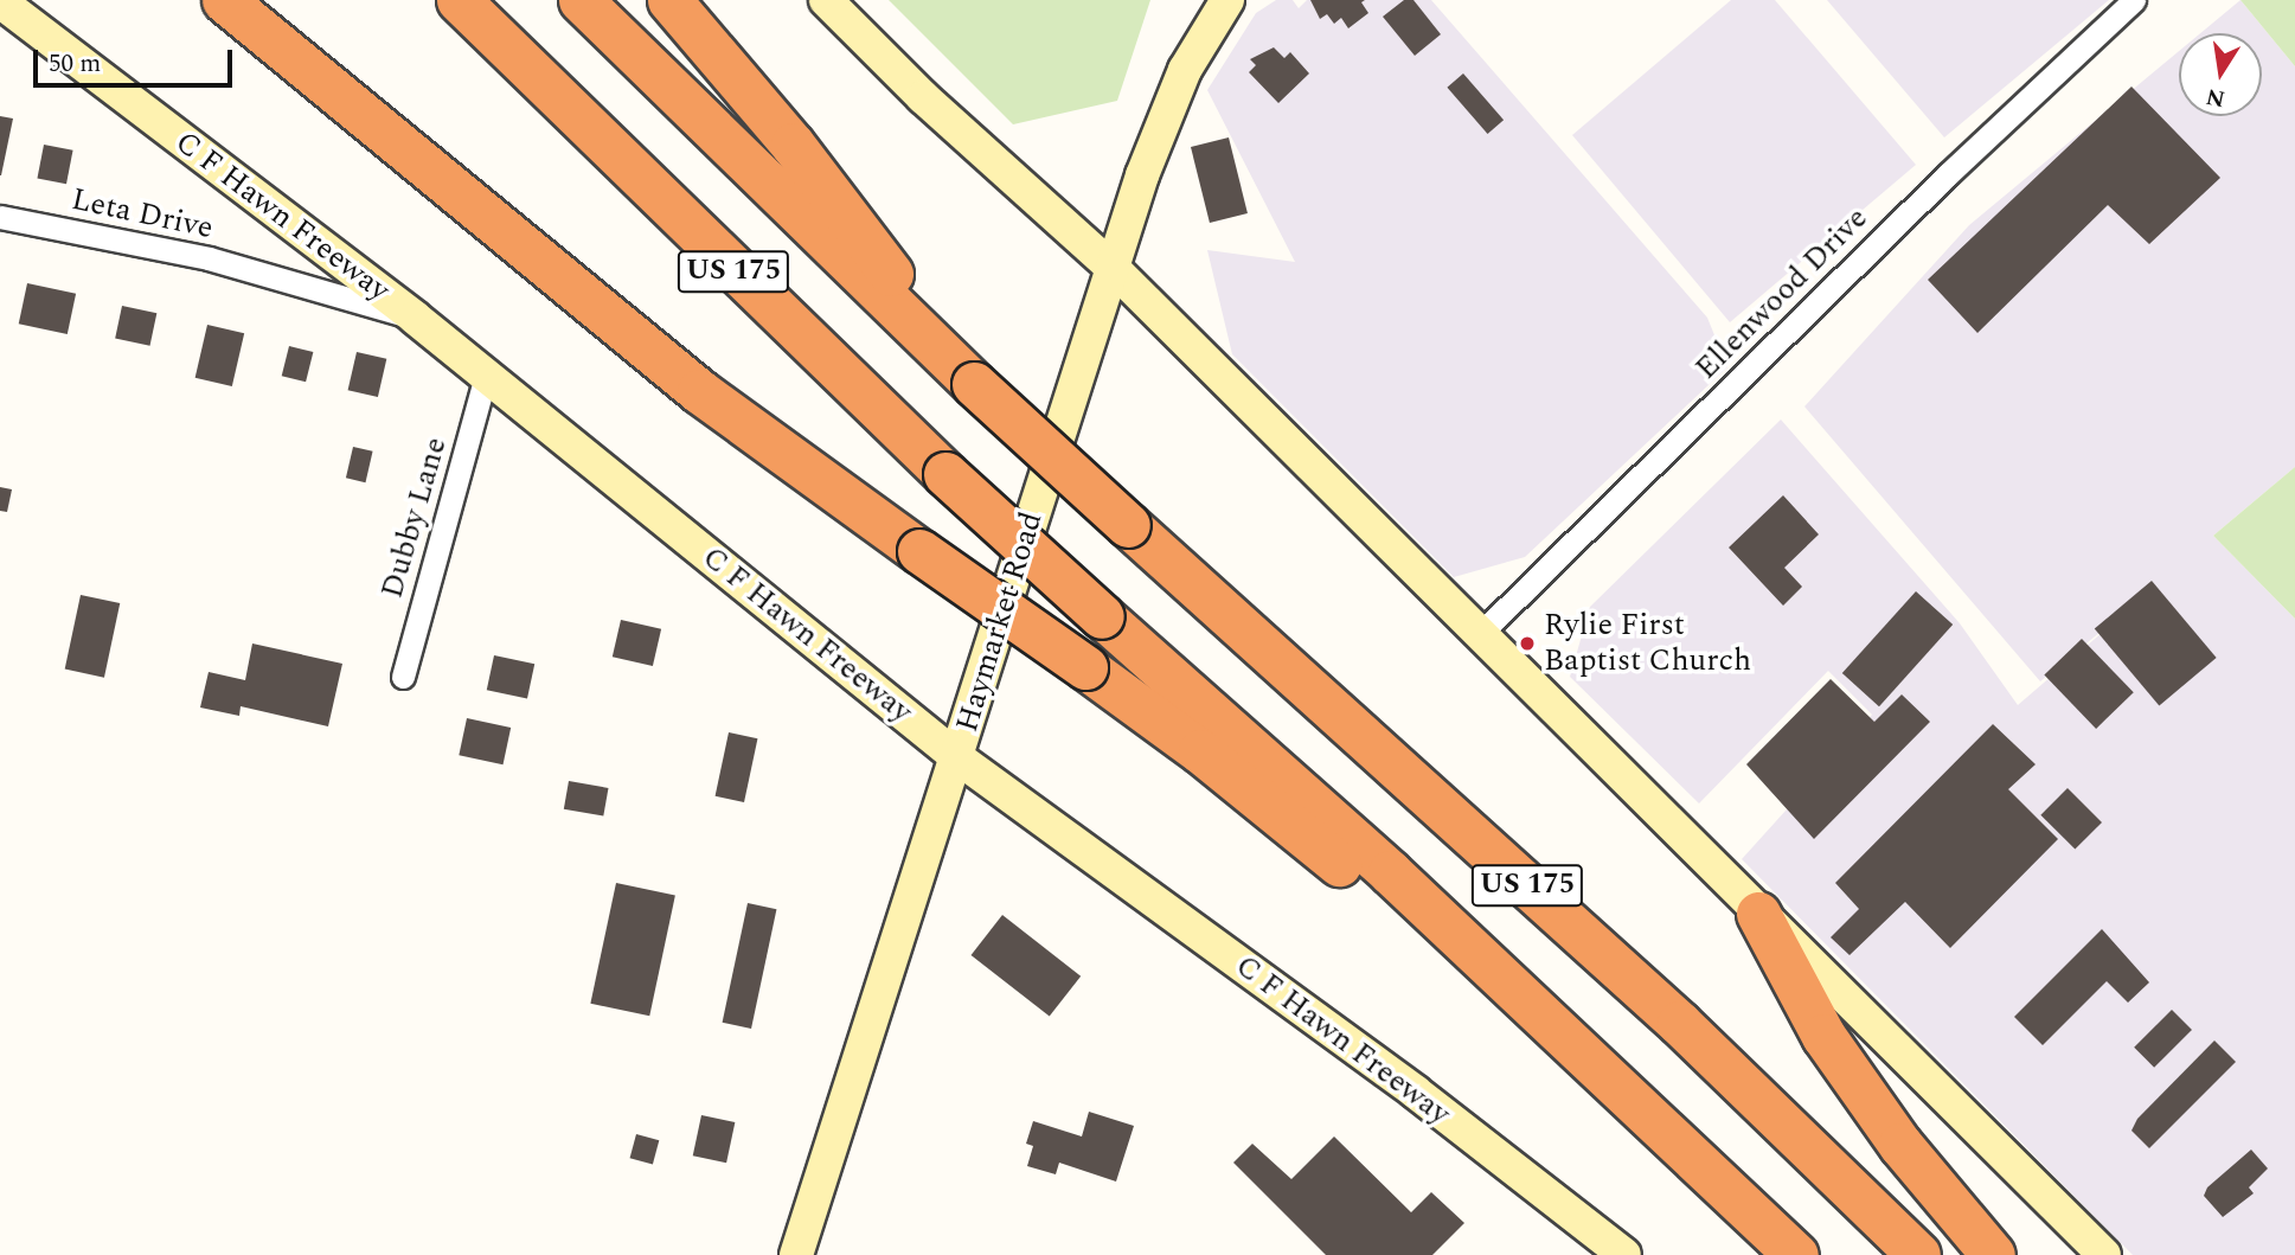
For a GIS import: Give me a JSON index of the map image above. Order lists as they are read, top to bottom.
{
  "streets": {
    "highway": ["US 175"],
    "main road": ["C F Hawn Freeway", "Haymarket Road"],
    "street": ["Leta Drive", "Ellenwood Drive", "Dubby Lane"]
  },
  "crossings": [
    ["Leta Drive", "C F Hawn Freeway"],
    ["C F Hawn Freeway", "Dubby Lane"],
    ["C F Hawn Freeway", "Haymarket Road"]
  ],
  "places": ["Rylie First Baptist Church"],
  "scale_bar": "50 m",
  "north": "bottom"
}
